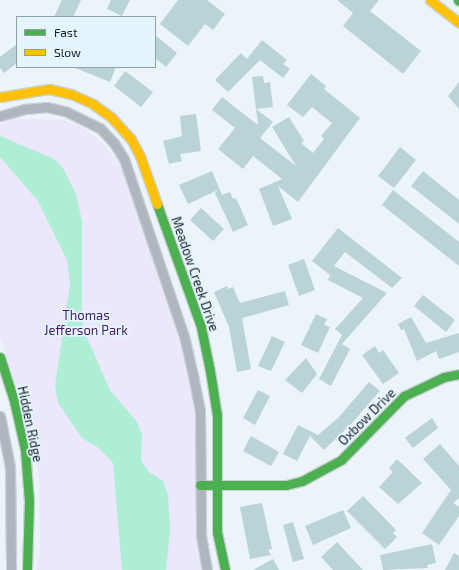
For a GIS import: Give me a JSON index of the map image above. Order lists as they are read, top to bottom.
{
  "streets": {
    "street": ["Meadow Creek Drive", "Oxbow Drive", "Hidden Ridge"]
  },
  "crossings": [
    ["Meadow Creek Drive", "Oxbow Drive"]
  ],
  "parks": ["Thomas Jefferson Park"],
  "legend": ["Fast", "Slow"]
}
